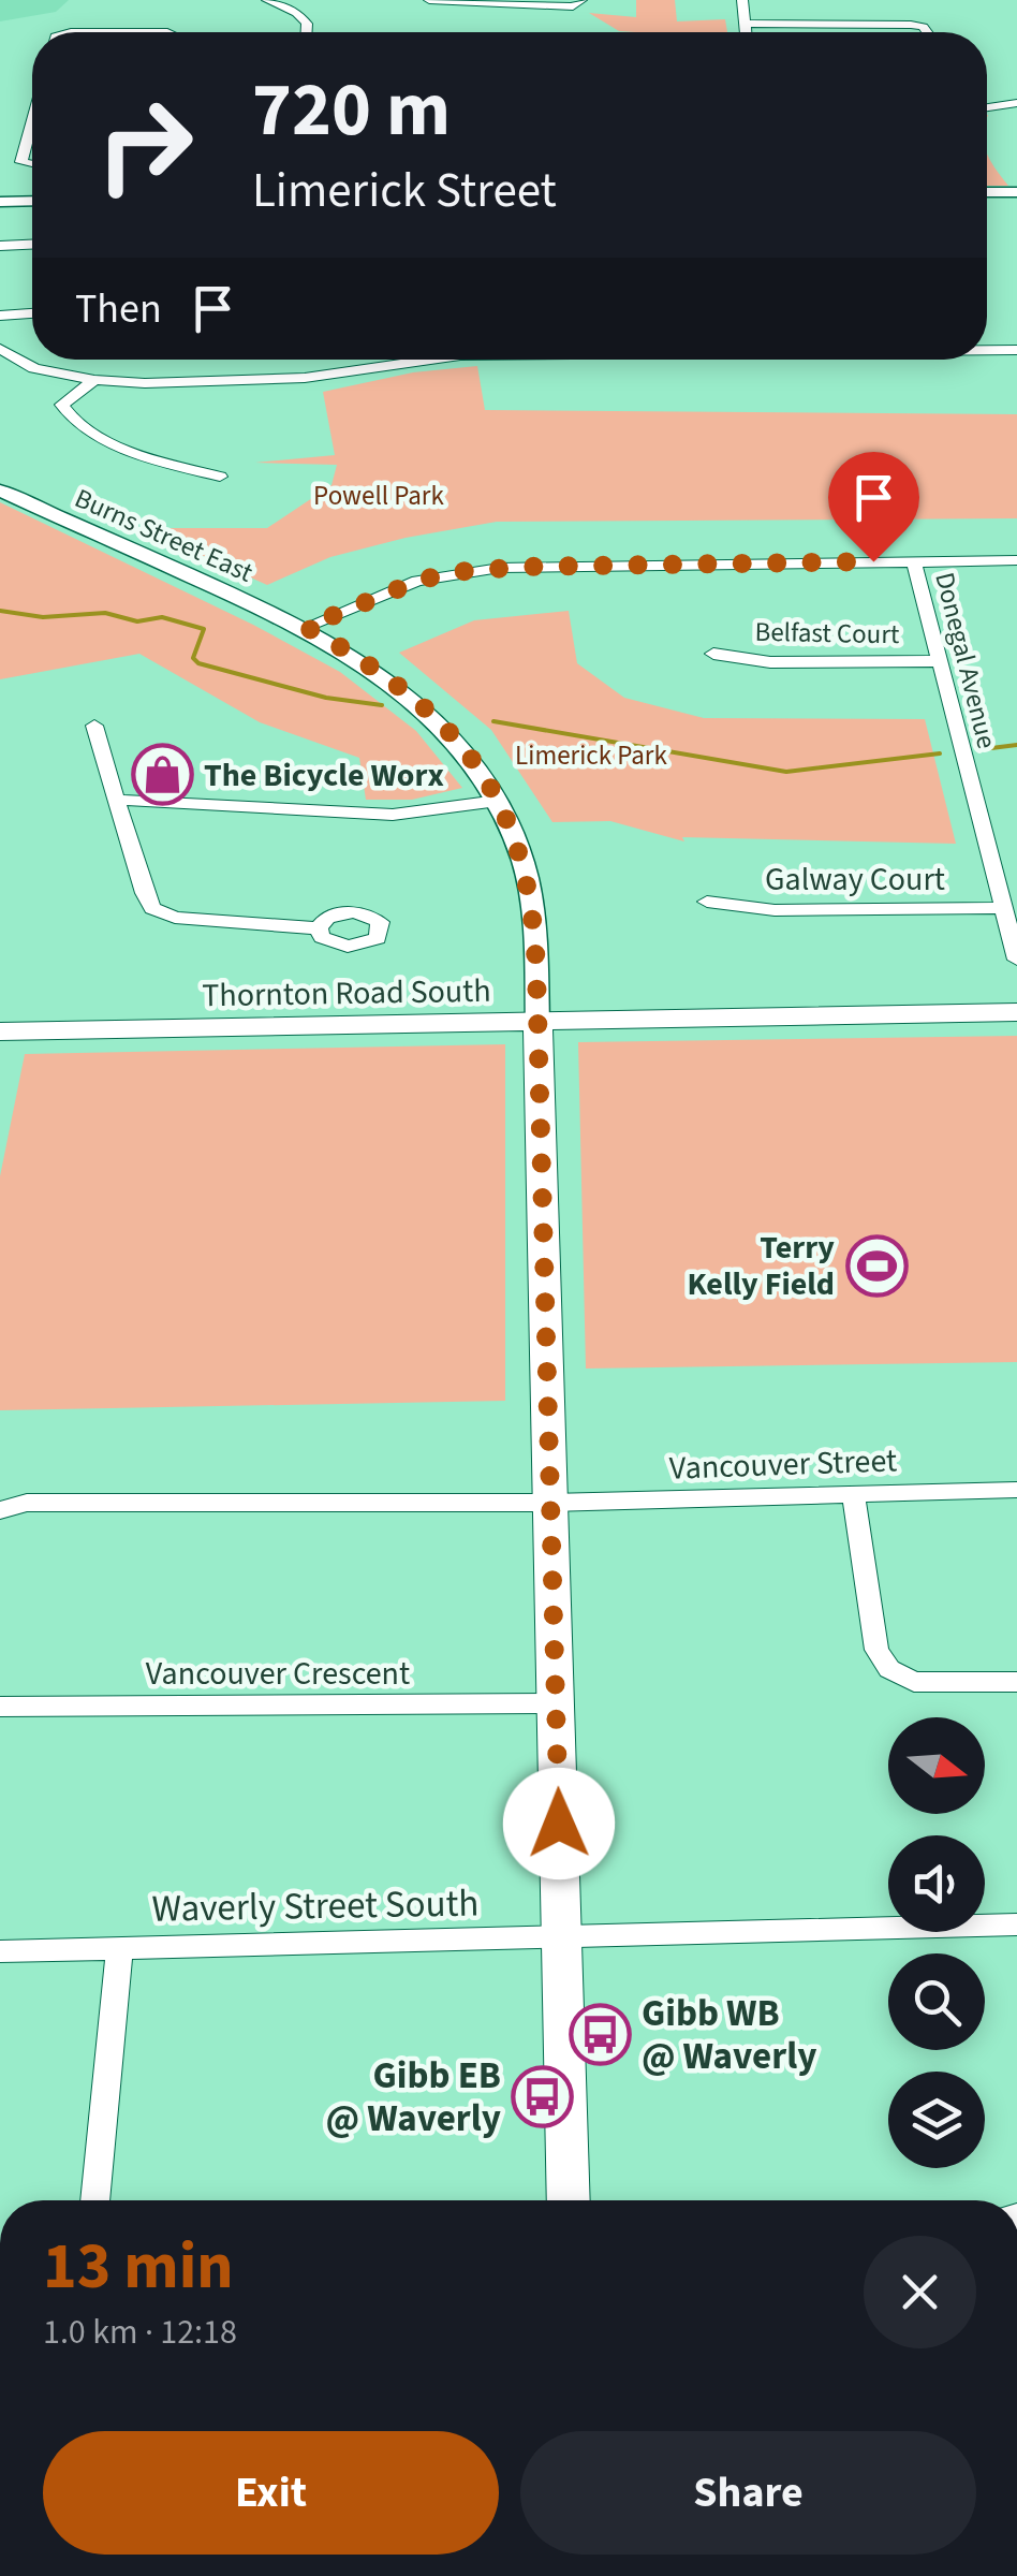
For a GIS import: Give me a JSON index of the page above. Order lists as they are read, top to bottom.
{
  "streets": {
    "main road": ["Thornton Road South"],
    "street": [
      "Burns Street East",
      "Belfast Court",
      "Donegal Avenue",
      "Galway Court",
      "Vancouver Street",
      "Vancouver Crescent",
      "Waverly Street South"
    ]
  },
  "crossings": [
    ["Burns Street East", "Thornton Road South"],
    ["Belfast Court", "Donegal Avenue"],
    ["Donegal Avenue", "Galway Court"]
  ],
  "parks": ["Powell Park", "Limerick Park"],
  "places": {
    "shop": ["The Bicycle Worx"],
    "sports": ["Terry Kelly Field"],
    "bus stop": ["Gibb WB @ Waverly", "Gibb EB @ Waverly"]
  },
  "north": "right",
  "page": {
    "turn": ["720 m", "Limerick Street"],
    "then": "Then",
    "heading": ["13 min", "1.0 km · 12:18"],
    "buttons": ["Exit", "Share"]
  }
}
